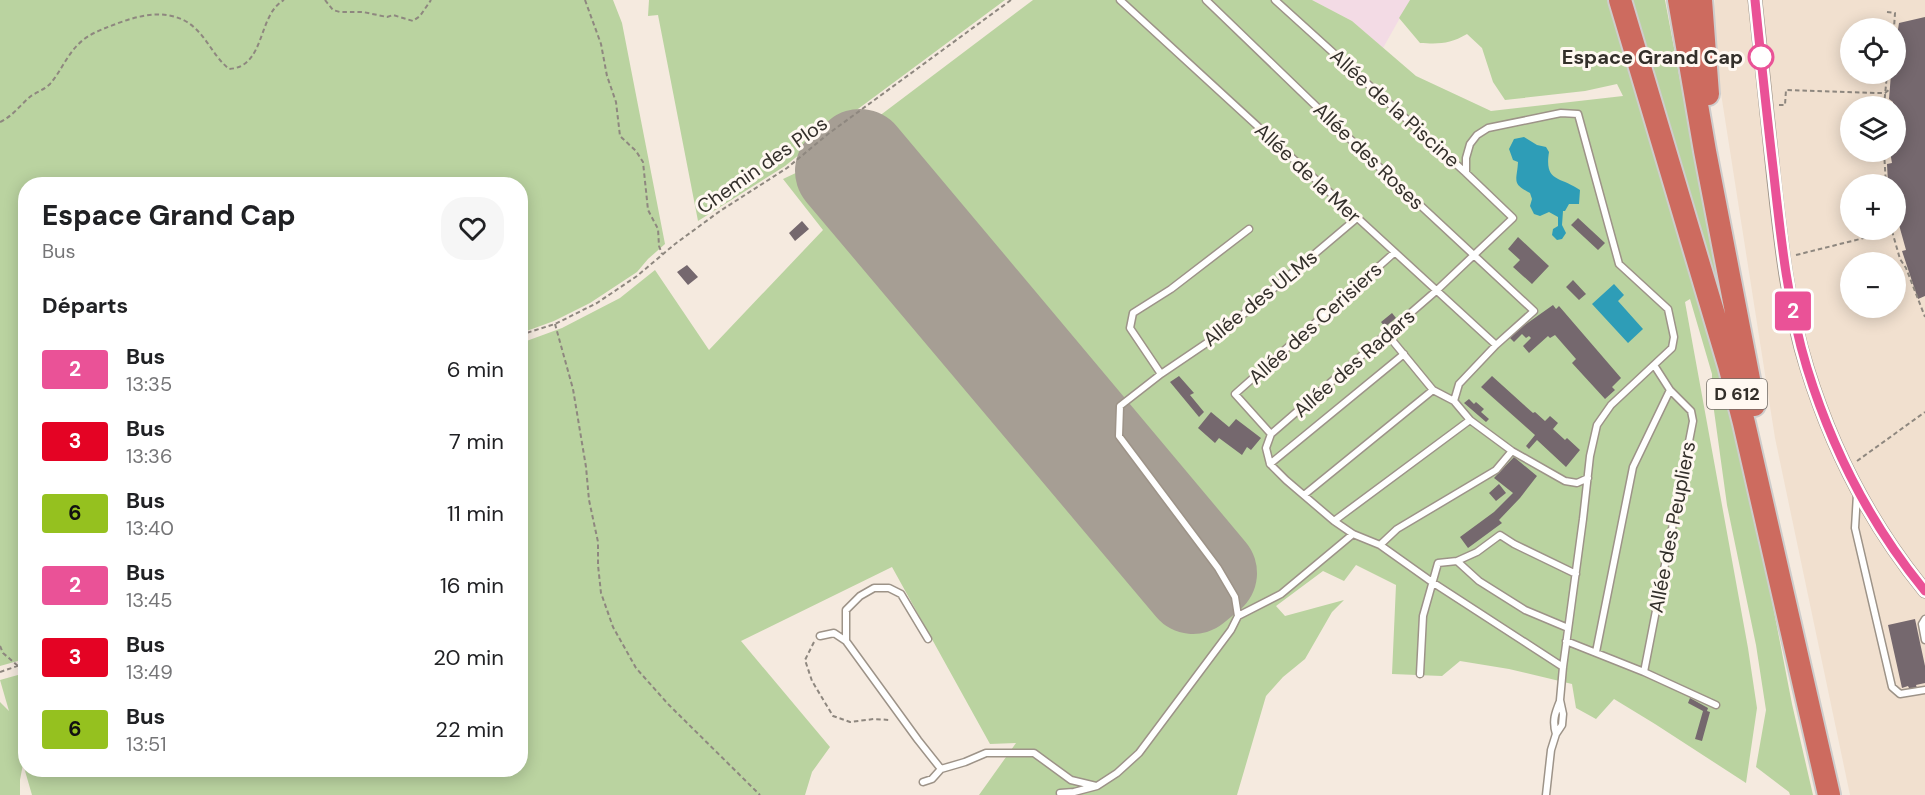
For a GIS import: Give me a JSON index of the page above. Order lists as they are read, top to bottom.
{
  "streets": {
    "highway": ["D 612"],
    "lane": [
      "Allée de la Piscine",
      "Allée des Roses",
      "Allée de la Mer",
      "Allée des ULMs",
      "Allée des Cerisiers",
      "Allée des Radars",
      "Allée des Peupliers"
    ],
    "path": ["Chemin des Plos"]
  },
  "crossings": [
    ["Allée de la Piscine", "Allée des Radars"],
    ["Allée des Roses", "Allée de la Mer"],
    ["Allée des Roses", "Allée des Radars"],
    ["Allée de la Mer", "Allée des ULMs"],
    ["Allée de la Mer", "Allée des Cerisiers"],
    ["Allée de la Mer", "Allée des Radars"],
    ["Allée des Cerisiers", "Allée des Radars"]
  ],
  "places": ["Espace Grand Cap"],
  "lines": ["bus line 2"],
  "page": {
    "on_map": "2",
    "map_buttons": ["+", "−"],
    "heading": [
      ["Espace Grand Cap", "Bus"],
      "Départs"
    ],
    "list": [
      {
        "mark": "2",
        "name": "Bus",
        "note": "13:35",
        "value": "6 min"
      },
      {
        "mark": "3",
        "name": "Bus",
        "note": "13:36",
        "value": "7 min"
      },
      {
        "mark": "6",
        "name": "Bus",
        "note": "13:40",
        "value": "11 min"
      },
      {
        "mark": "2",
        "name": "Bus",
        "note": "13:45",
        "value": "16 min"
      },
      {
        "mark": "3",
        "name": "Bus",
        "note": "13:49",
        "value": "20 min"
      },
      {
        "mark": "6",
        "name": "Bus",
        "note": "13:51",
        "value": "22 min"
      }
    ]
  }
}
